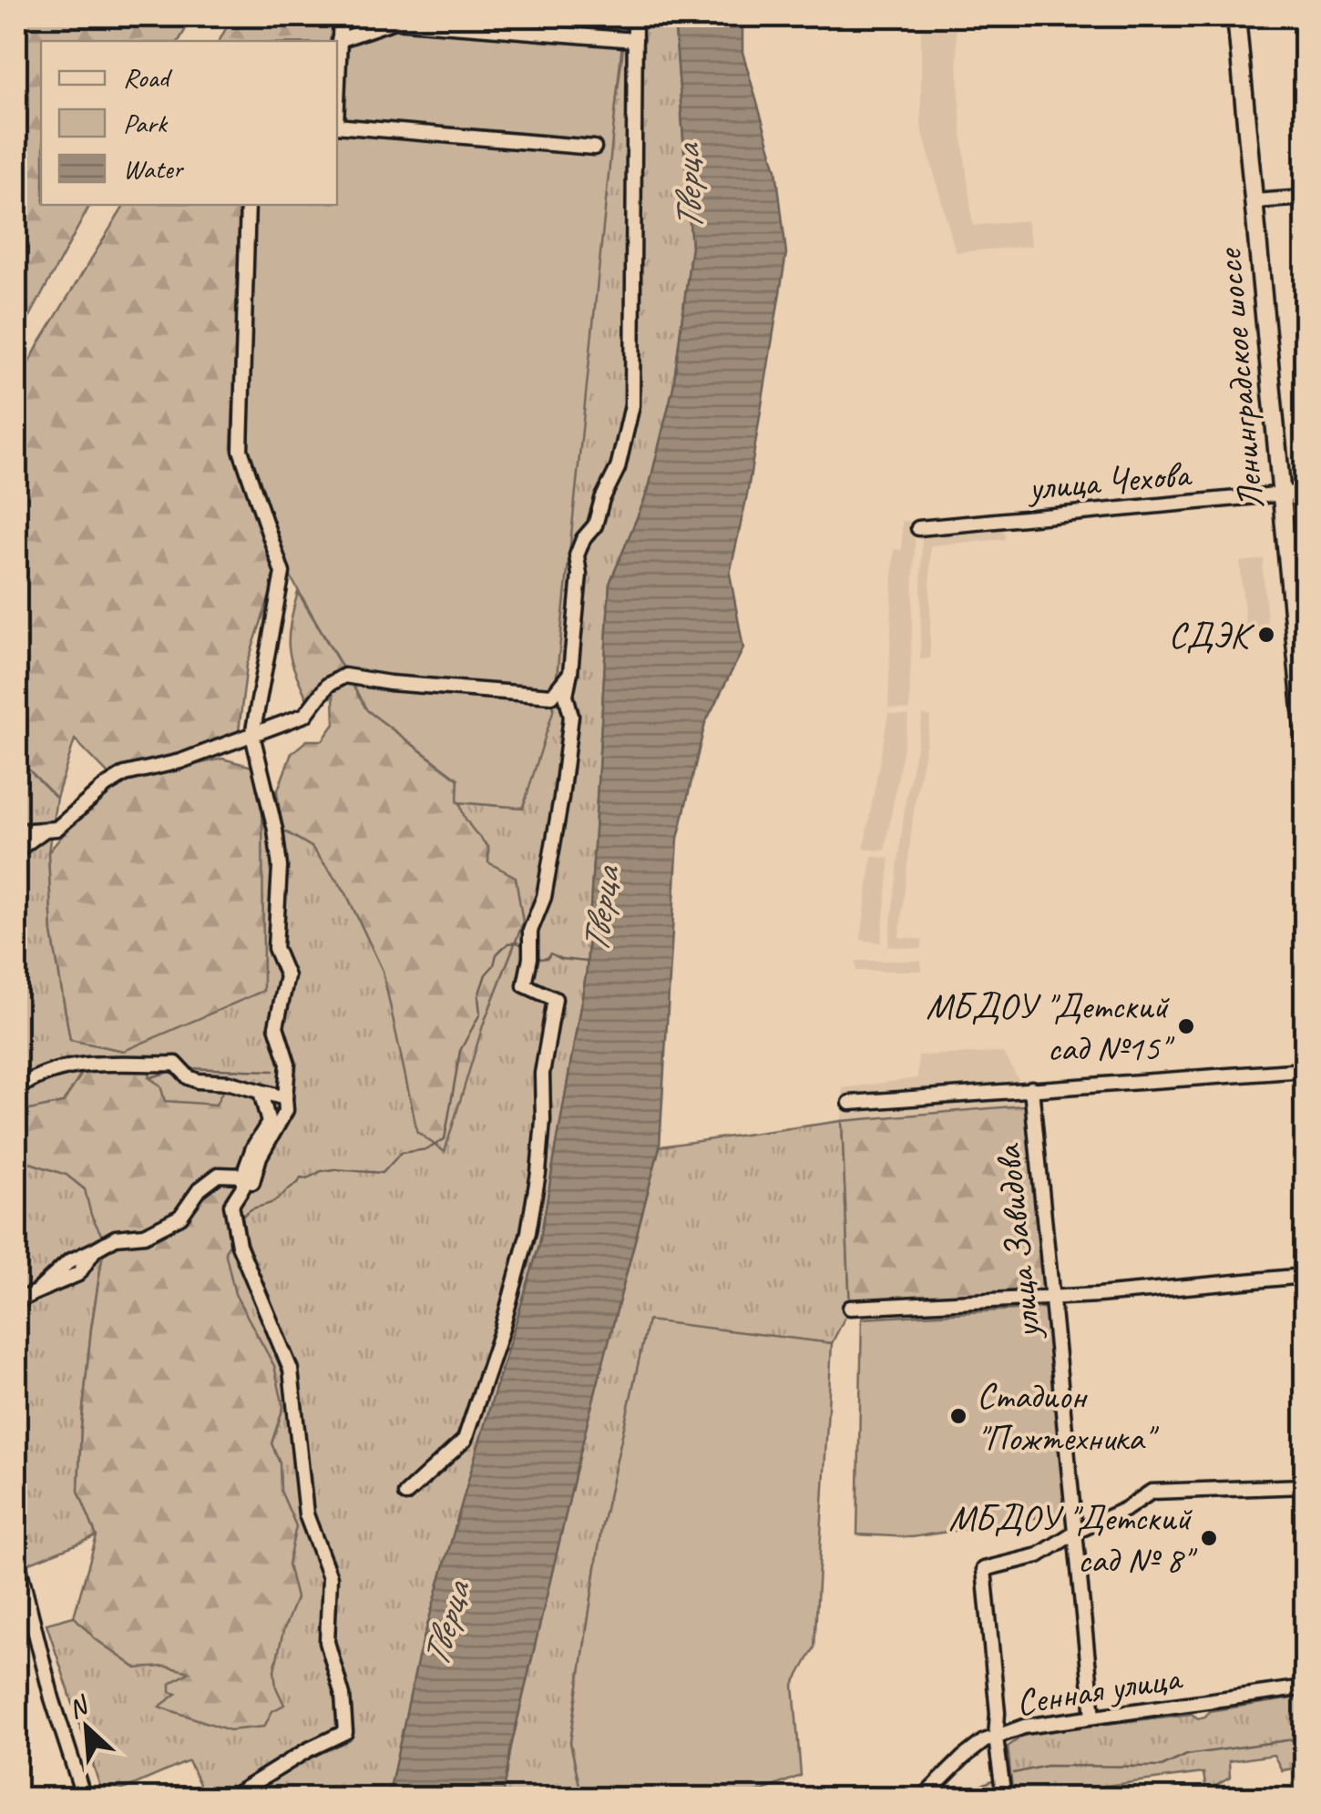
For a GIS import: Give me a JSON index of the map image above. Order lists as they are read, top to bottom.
{
  "streets": {
    "main road": ["Ленинградское шоссе"],
    "street": ["улица Чехова", "улица Завидова", "Сенная улица"]
  },
  "crossings": [
    ["Ленинградское шоссе", "улица Чехова"],
    ["улица Завидова", "Сенная улица"]
  ],
  "water": ["Тверца"],
  "places": [
    "СДЭК",
    "МБДОУ \"Детский сад №15\"",
    "Стадион \"Пожтехника\"",
    "МБДОУ \"Детский сад № 8\""
  ],
  "legend": ["Road", "Park", "Water"],
  "north": "top left"
}
